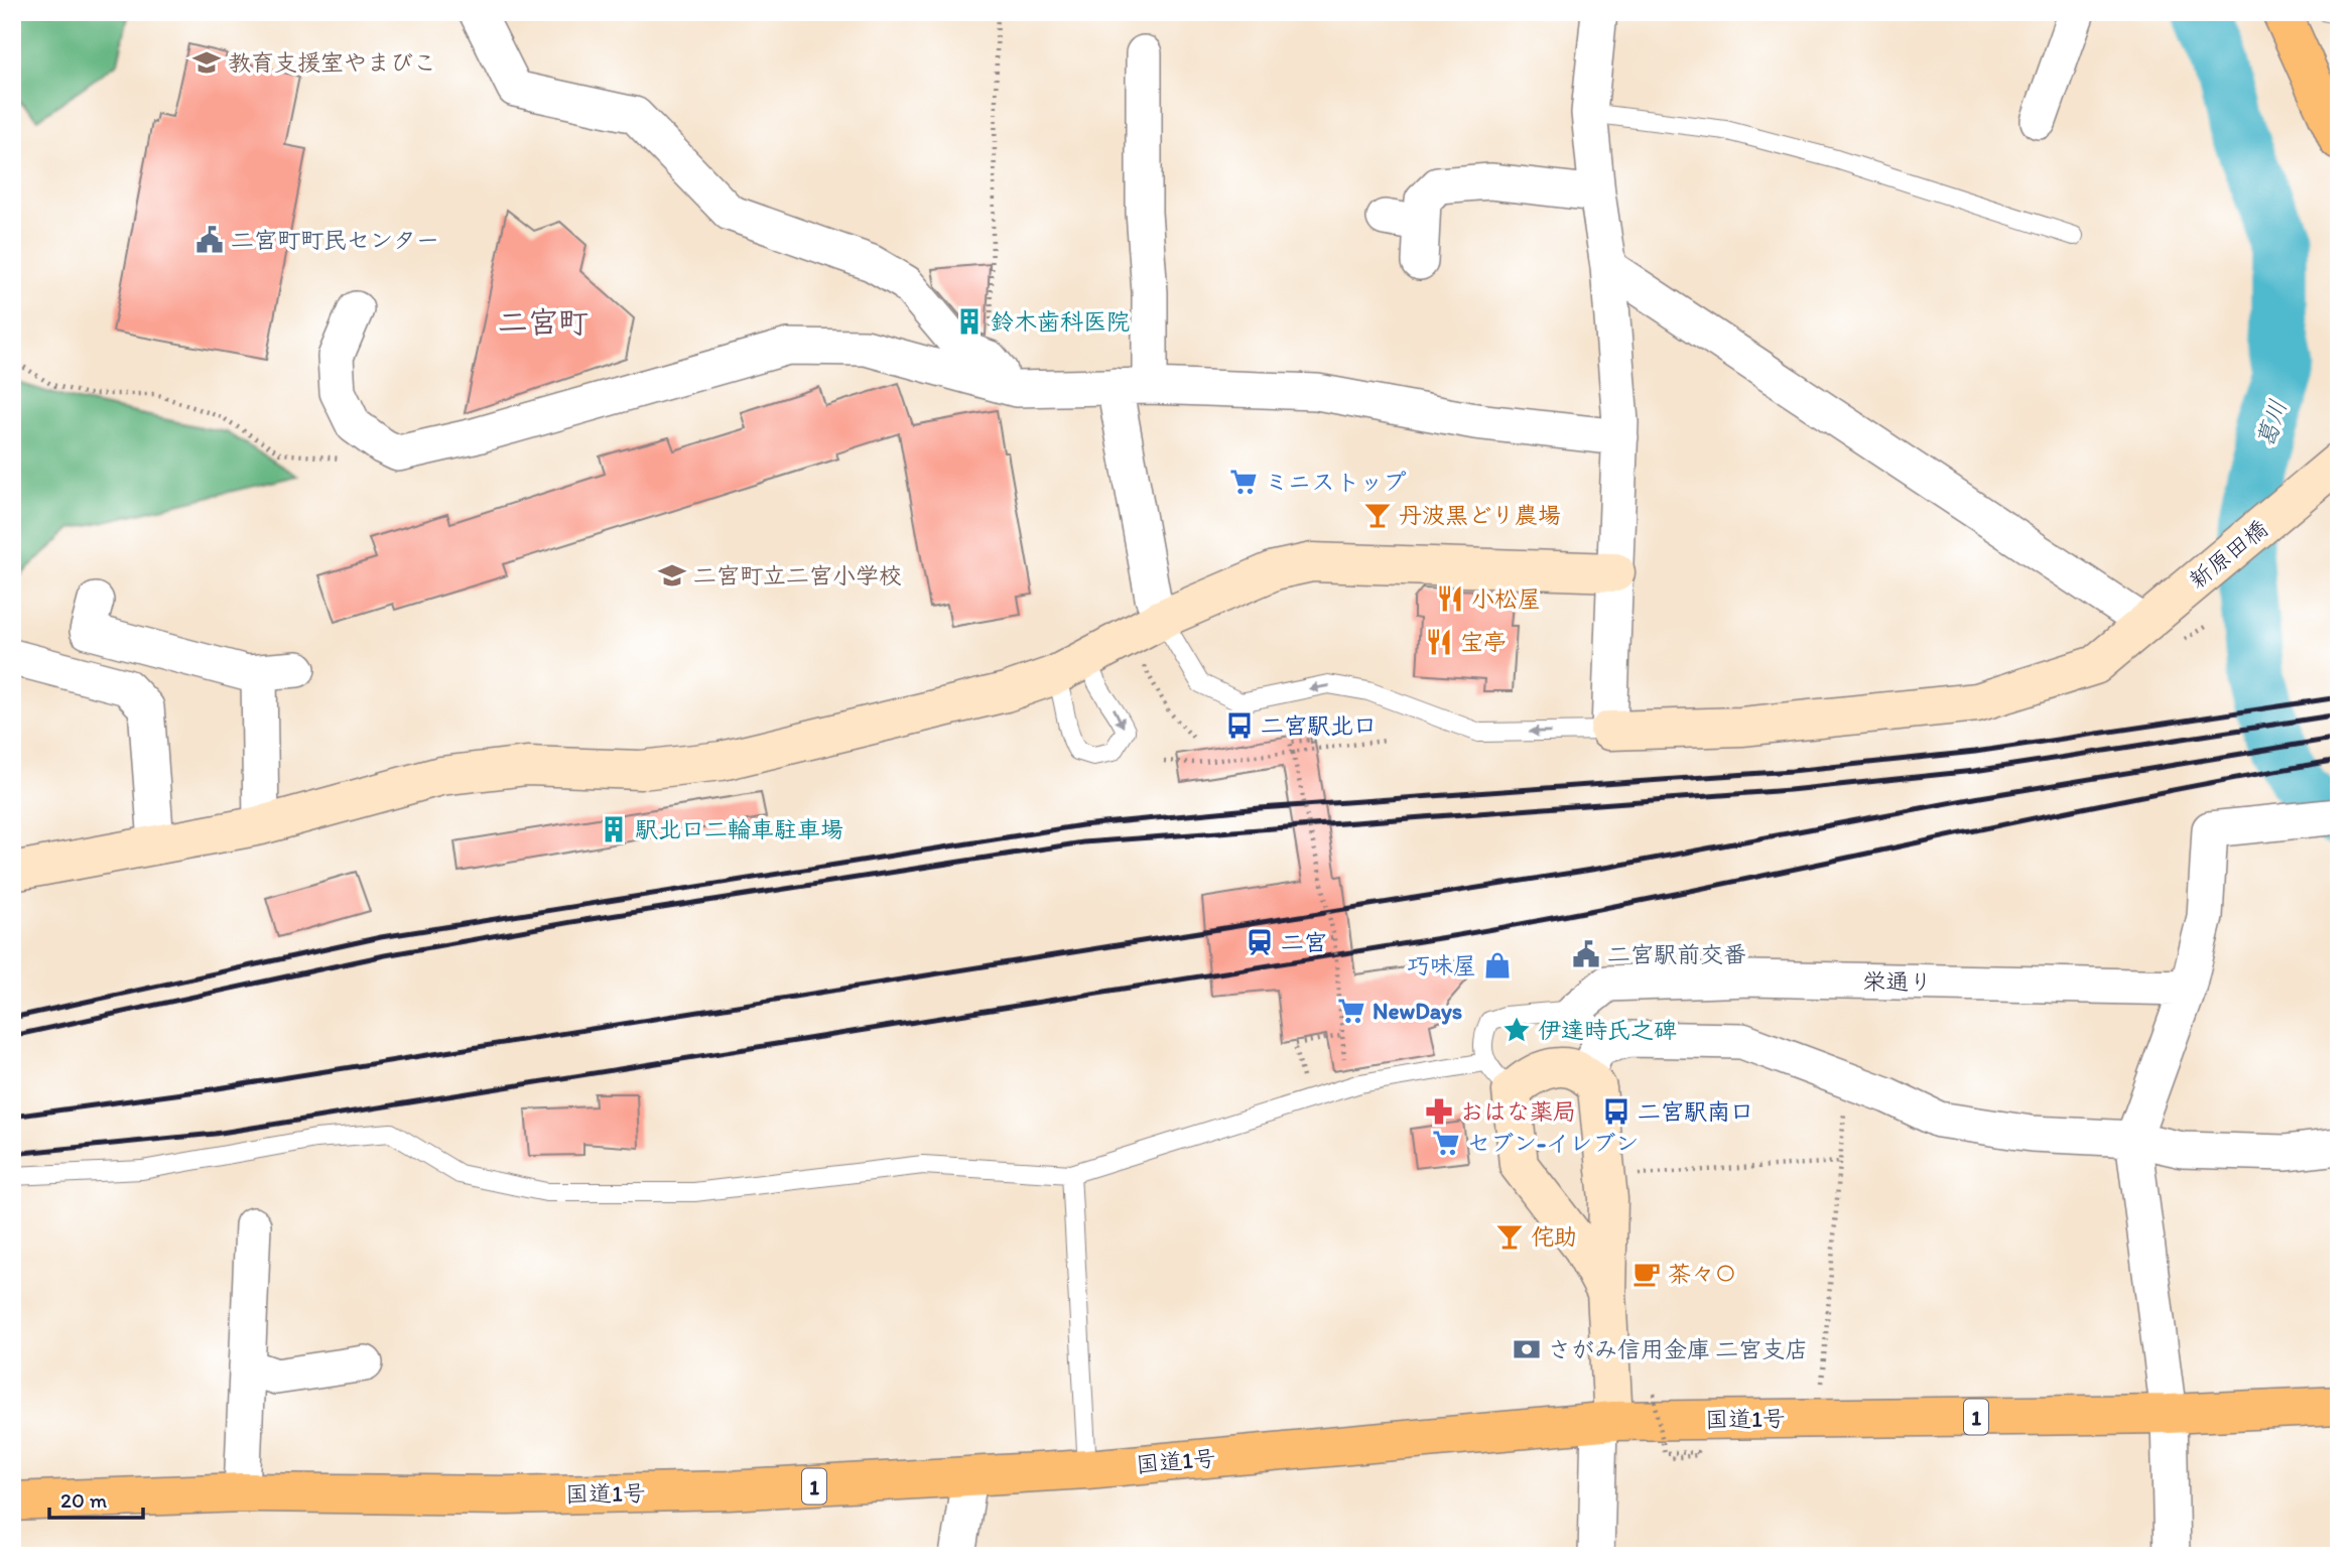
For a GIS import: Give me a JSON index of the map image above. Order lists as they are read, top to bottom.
{
  "streets": {
    "main road": ["1", "国道1号"],
    "street": ["新原田橋", "栄通り"]
  },
  "districts": ["二宮町"],
  "water": ["葛川"],
  "places": {
    "school or university": ["教育支援室やまびこ", "二宮町立二宮小学校"],
    "public building": ["二宮町町民センター", "二宮駅前交番"],
    "building": ["鈴木歯科医院", "駅北口二輪車駐車場"],
    "supermarket": ["ミニストップ", "NewDays", "セブン-イレブン"],
    "bar": ["丹波黒どり農場", "侘助"],
    "restaurant": ["小松屋", "宝亭"],
    "bus stop": ["二宮駅北口", "二宮駅南口"],
    "station": ["二宮"],
    "shop": ["巧味屋"],
    "place": ["伊達時氏之碑"],
    "pharmacy": ["おはな薬局"],
    "cafe": ["茶々〇"],
    "bank": ["さがみ信用金庫 二宮支店"]
  },
  "scale_bar": "20 m"
}
